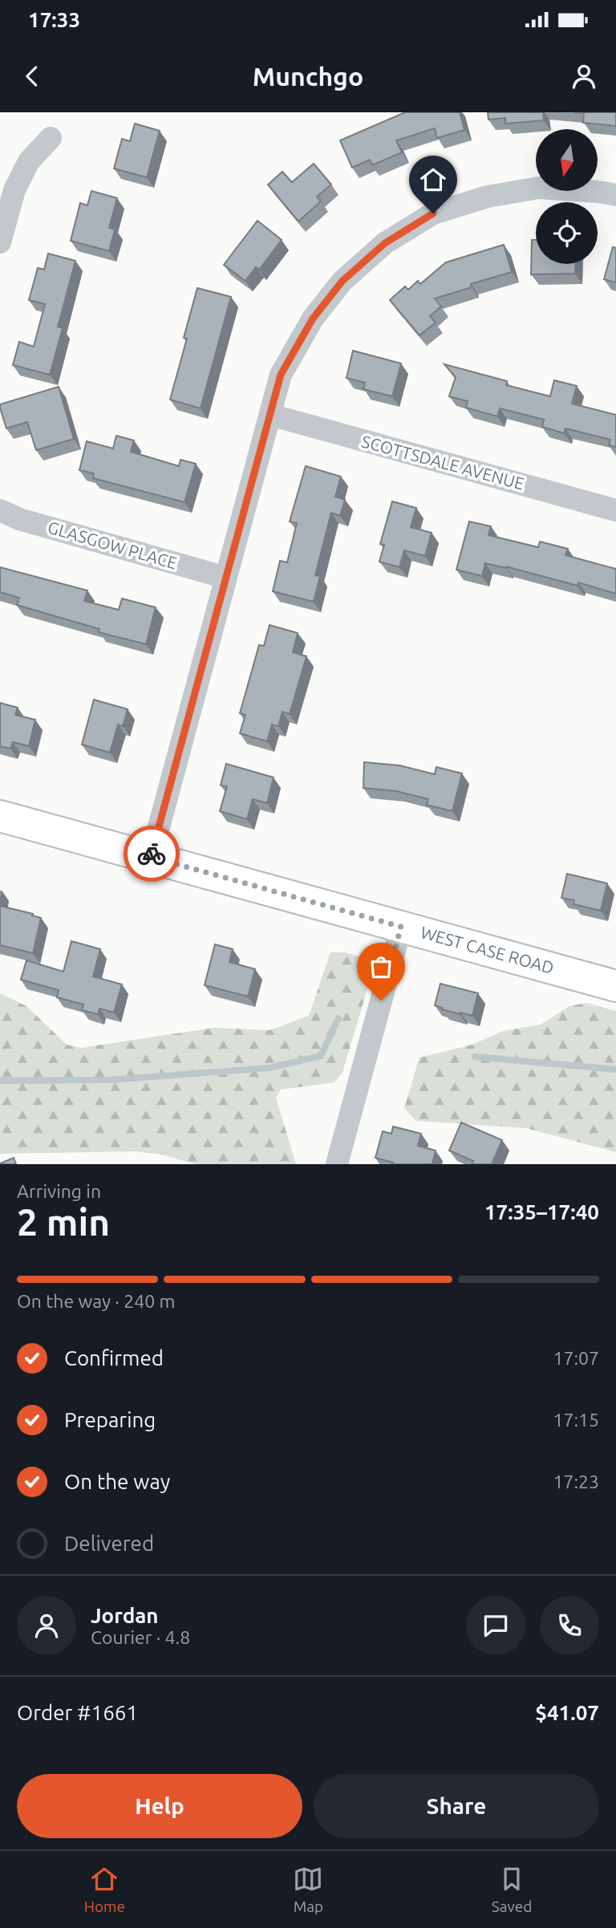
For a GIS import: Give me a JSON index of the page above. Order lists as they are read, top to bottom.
{
  "streets": {
    "main road": ["WEST CASE ROAD"],
    "street": ["SCOTTSDALE AVENUE", "GLASGOW PLACE"]
  },
  "north": "bottom",
  "page": {
    "status": "17:33",
    "header": "Munchgo",
    "heading": ["2 min", "Arriving in", "17:35–17:40"],
    "panel": [
      "Jordan",
      "Courier · 4.8",
      "Order #1661",
      "$41.07"
    ],
    "bar": "On the way · 240 m",
    "list": [
      ["Confirmed", "17:07"],
      ["Preparing", "17:15"],
      ["On the way", "17:23"],
      "Delivered"
    ],
    "buttons": ["Help", "Share"],
    "tabs": ["Home", "Map", "Saved"]
  }
}
